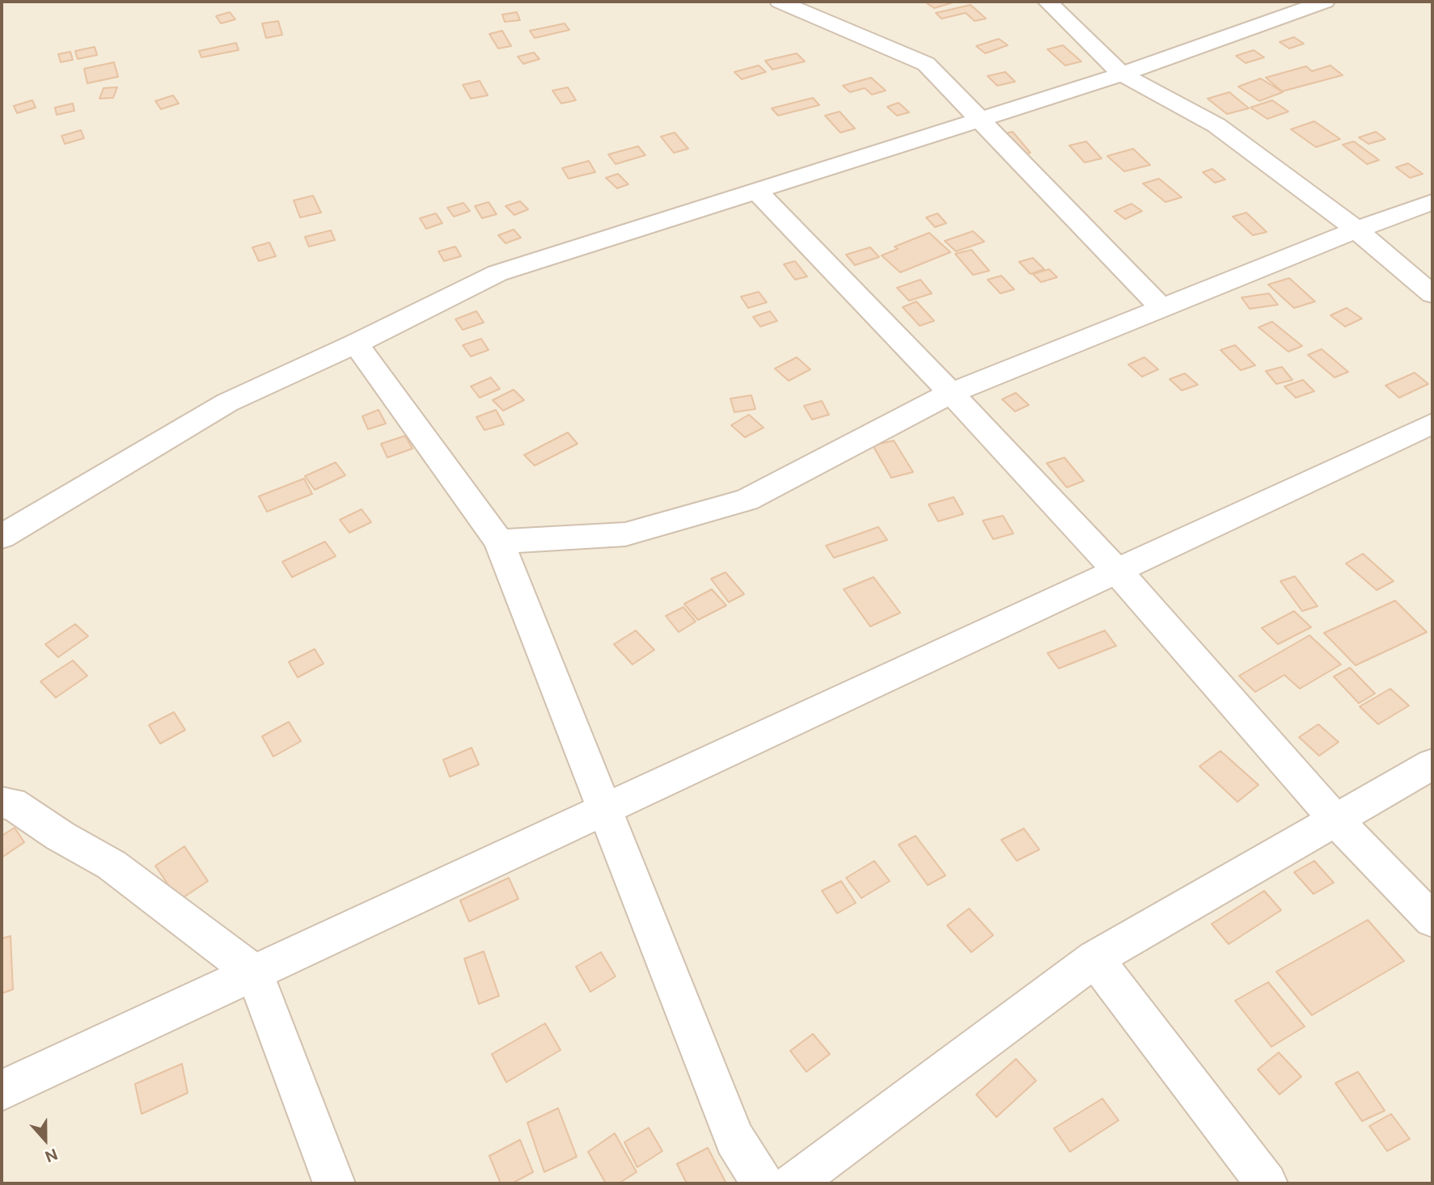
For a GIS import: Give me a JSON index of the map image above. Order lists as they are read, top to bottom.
{
  "north": "bottom"
}
